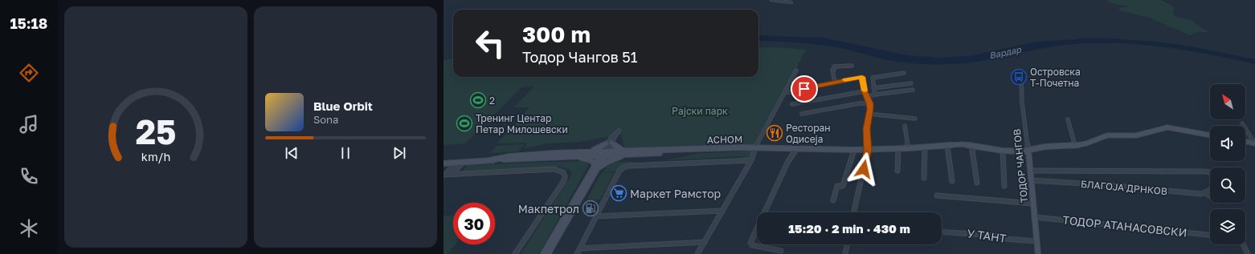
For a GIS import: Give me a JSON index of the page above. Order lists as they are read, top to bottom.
{
  "streets": {
    "street": [
      "АСНОМ",
      "ТОДОР ЧАНГОВ",
      "БЛАГОЈА ДРНКОВ",
      "ТОДОР АТАНАСОВСКИ",
      "У ТАНТ"
    ]
  },
  "crossings": [
    ["АСНОМ", "ТОДОР ЧАНГОВ"],
    ["ТОДОР ЧАНГОВ", "БЛАГОЈА ДРНКОВ"],
    ["ТОДОР ЧАНГОВ", "ТОДОР АТАНАСОВСКИ"],
    ["ТОДОР ЧАНГОВ", "У ТАНТ"]
  ],
  "water": ["Вардар"],
  "parks": ["Рајски парк"],
  "places": {
    "bus stop": ["Островска Т-Почетна"],
    "sports": ["2", "Тренинг Центар Петар Милошевски"],
    "restaurant": ["Ресторан Одисеја"],
    "supermarket": ["Маркет Рамстор"],
    "fuel station": ["Макпетрол"]
  },
  "north": "top left",
  "page": {
    "tabs": "15:18",
    "turn": ["300 m", "Тодор Чангов 51"],
    "song": ["Blue Orbit", "Sona"],
    "limit": "30",
    "trip": "15:20 · 2 min · 430 m",
    "gauge": ["25", "km/h"]
  }
}
